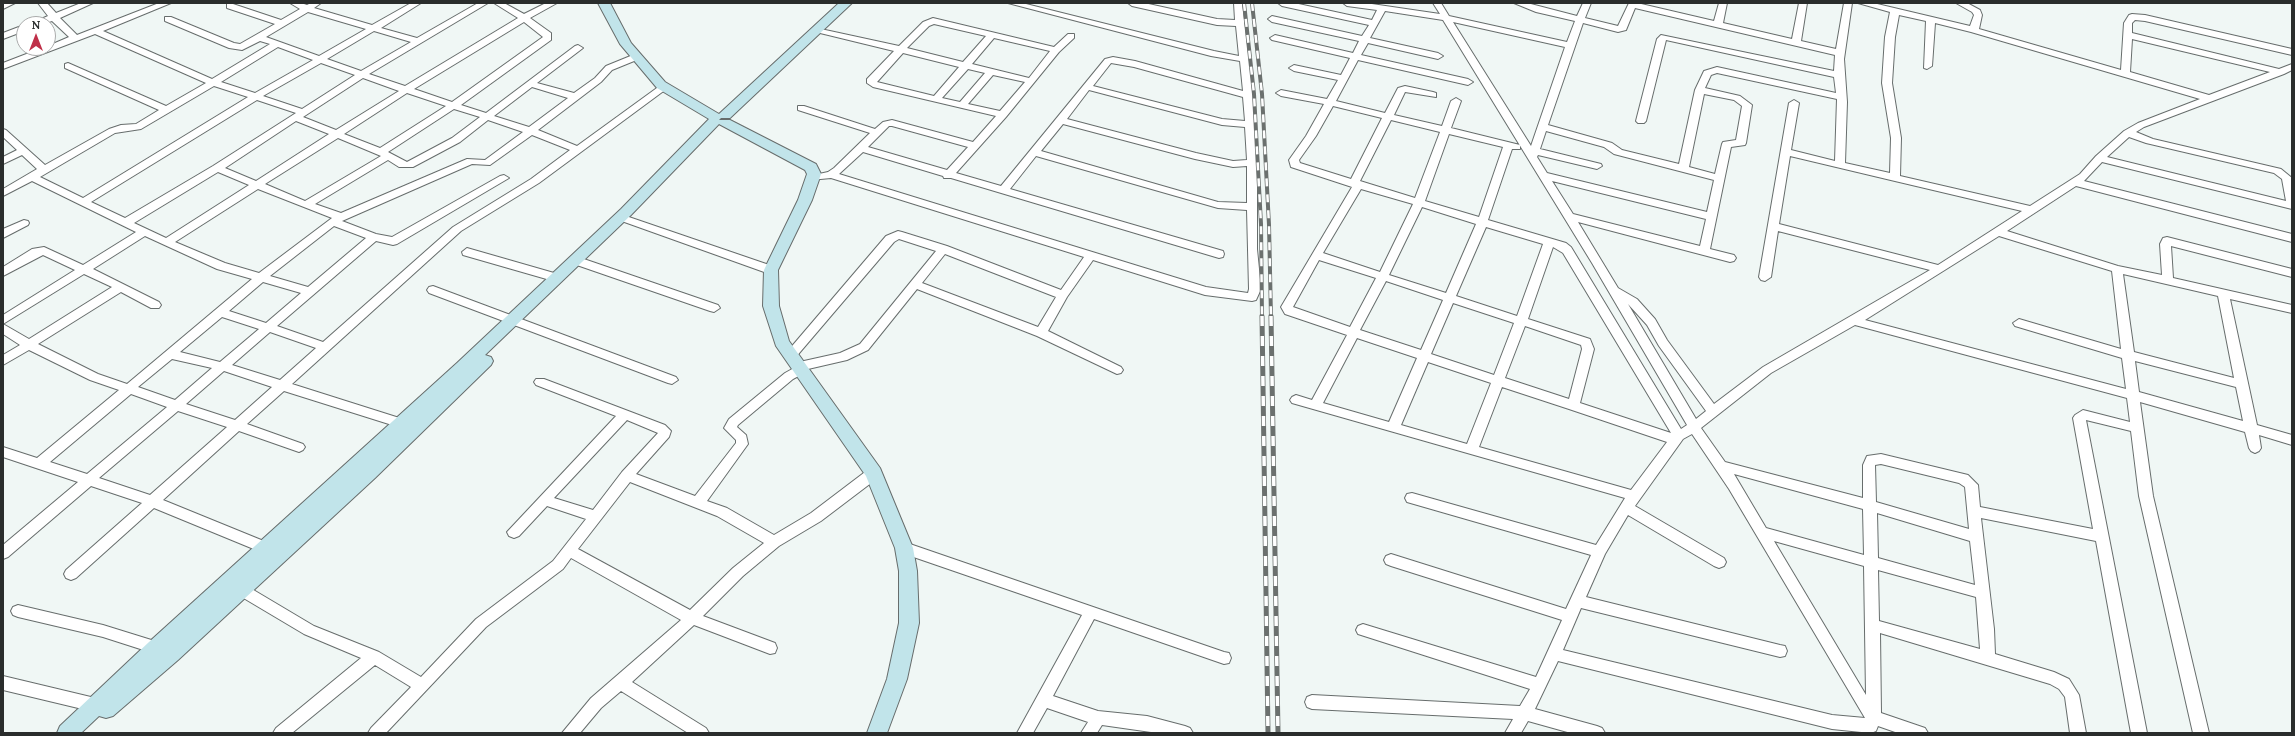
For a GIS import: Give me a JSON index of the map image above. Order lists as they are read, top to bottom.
{
  "north": "top"
}
